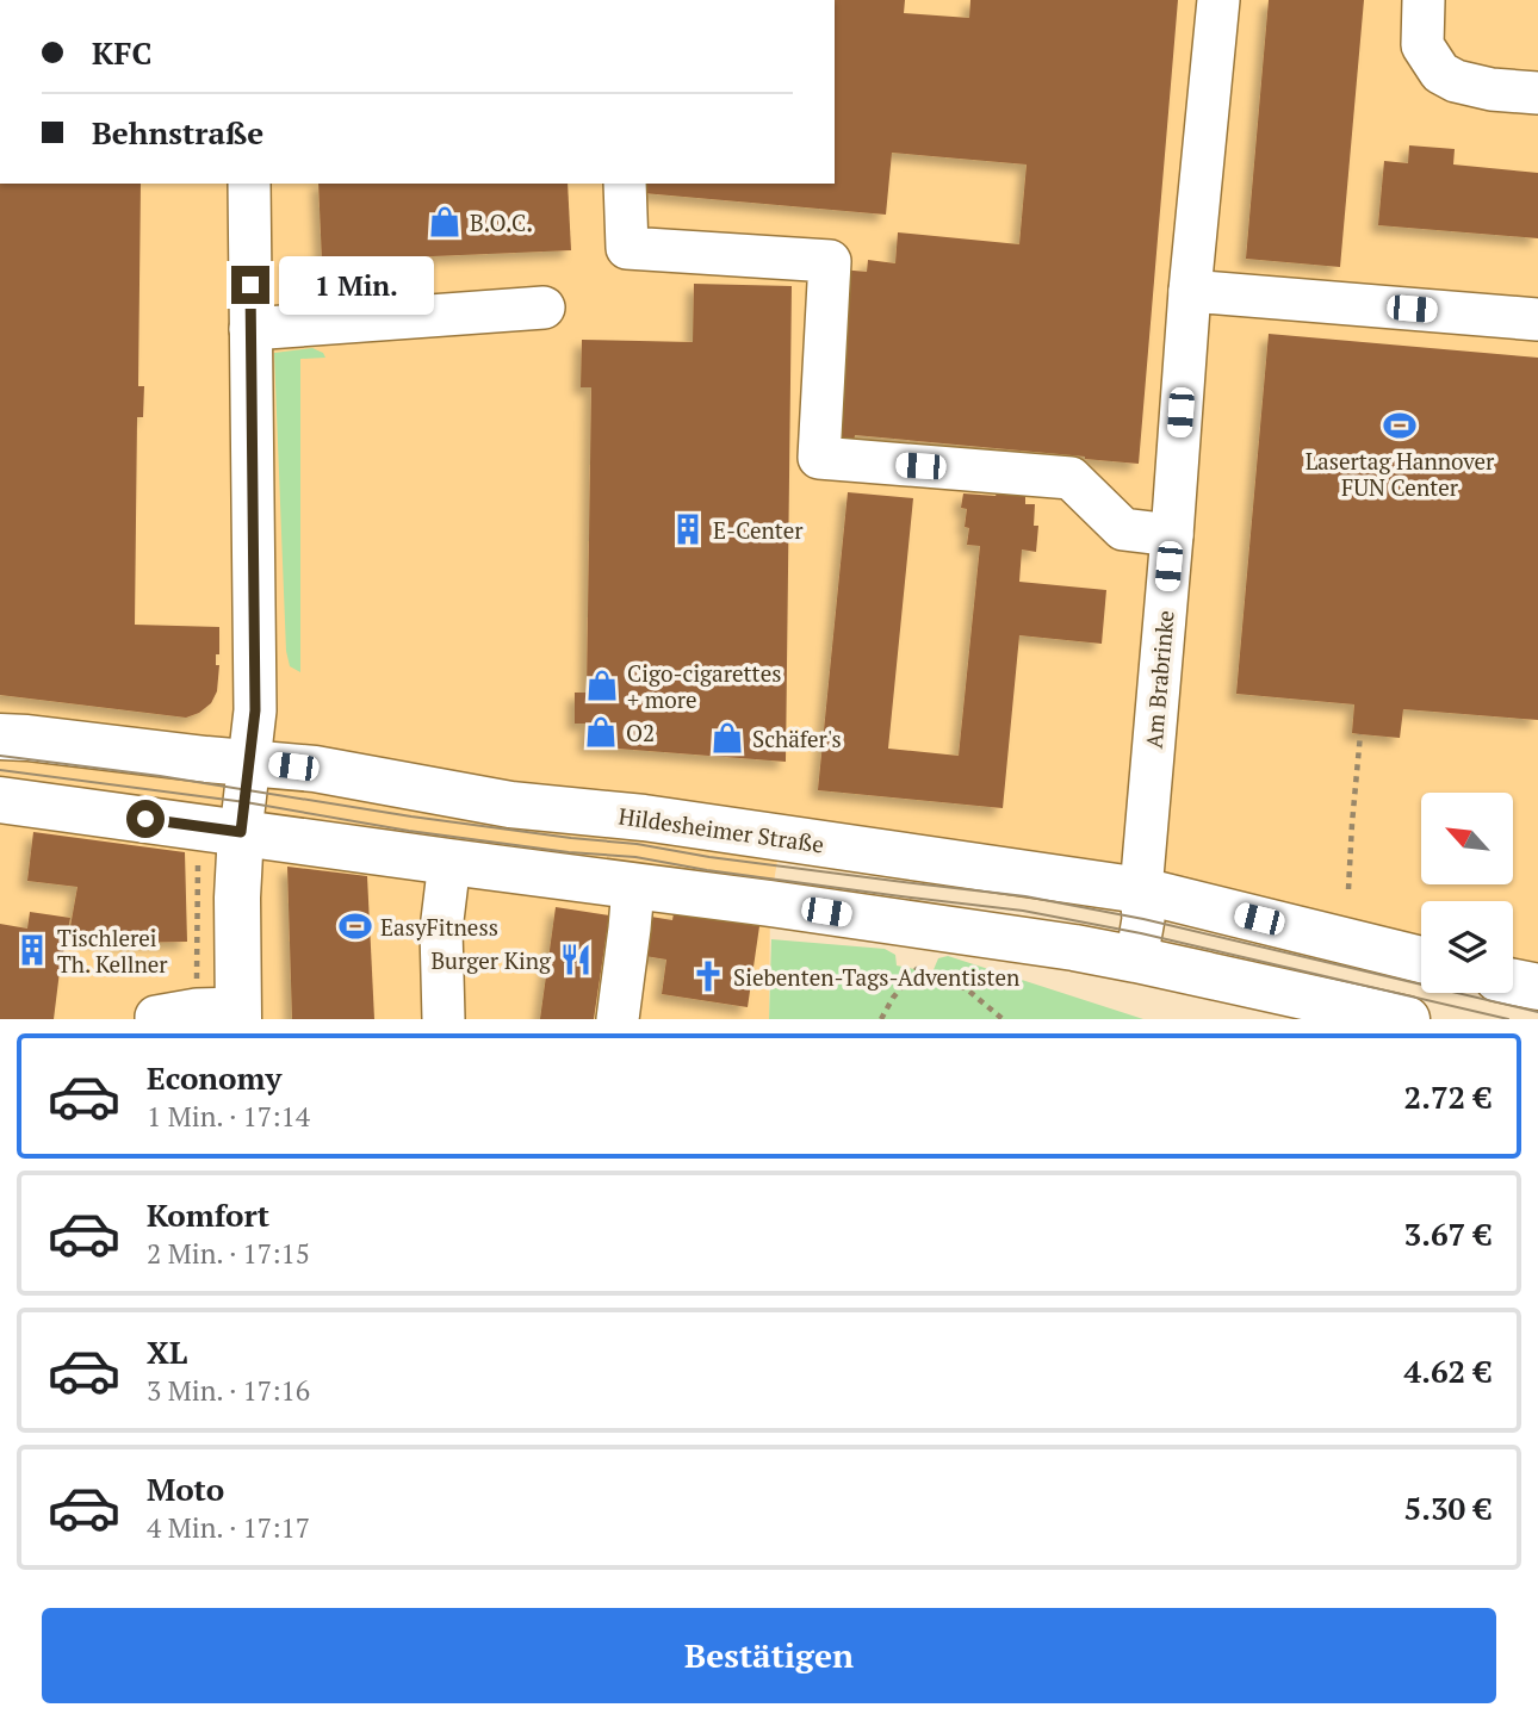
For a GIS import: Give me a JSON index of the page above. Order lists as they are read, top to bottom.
{
  "streets": {
    "main road": ["Hildesheimer Straße"],
    "street": ["Am Brabrinke"]
  },
  "crossings": [
    ["Am Brabrinke", "Hildesheimer Straße"]
  ],
  "places": {
    "shop": [
      "B.O.C.",
      "Cigo-cigarettes + more",
      "O2",
      "Schäfer's"
    ],
    "sports": ["Lasertag Hannover FUN Center", "EasyFitness"],
    "building": ["E-Center", "Tischlerei Th. Kellner"],
    "restaurant": ["Burger King"],
    "church": ["Siebenten-Tags-Adventisten"]
  },
  "north": "top left",
  "page": {
    "banner": ["KFC", "Behnstraße"],
    "bubble": "1 Min.",
    "list": [
      {
        "name": "Economy",
        "note": "1 Min. · 17:14",
        "value": "2.72 €"
      },
      {
        "name": "Komfort",
        "note": "2 Min. · 17:15",
        "value": "3.67 €"
      },
      {
        "name": "XL",
        "note": "3 Min. · 17:16",
        "value": "4.62 €"
      },
      {
        "name": "Moto",
        "note": "4 Min. · 17:17",
        "value": "5.30 €"
      }
    ],
    "buttons": "Bestätigen"
  }
}
